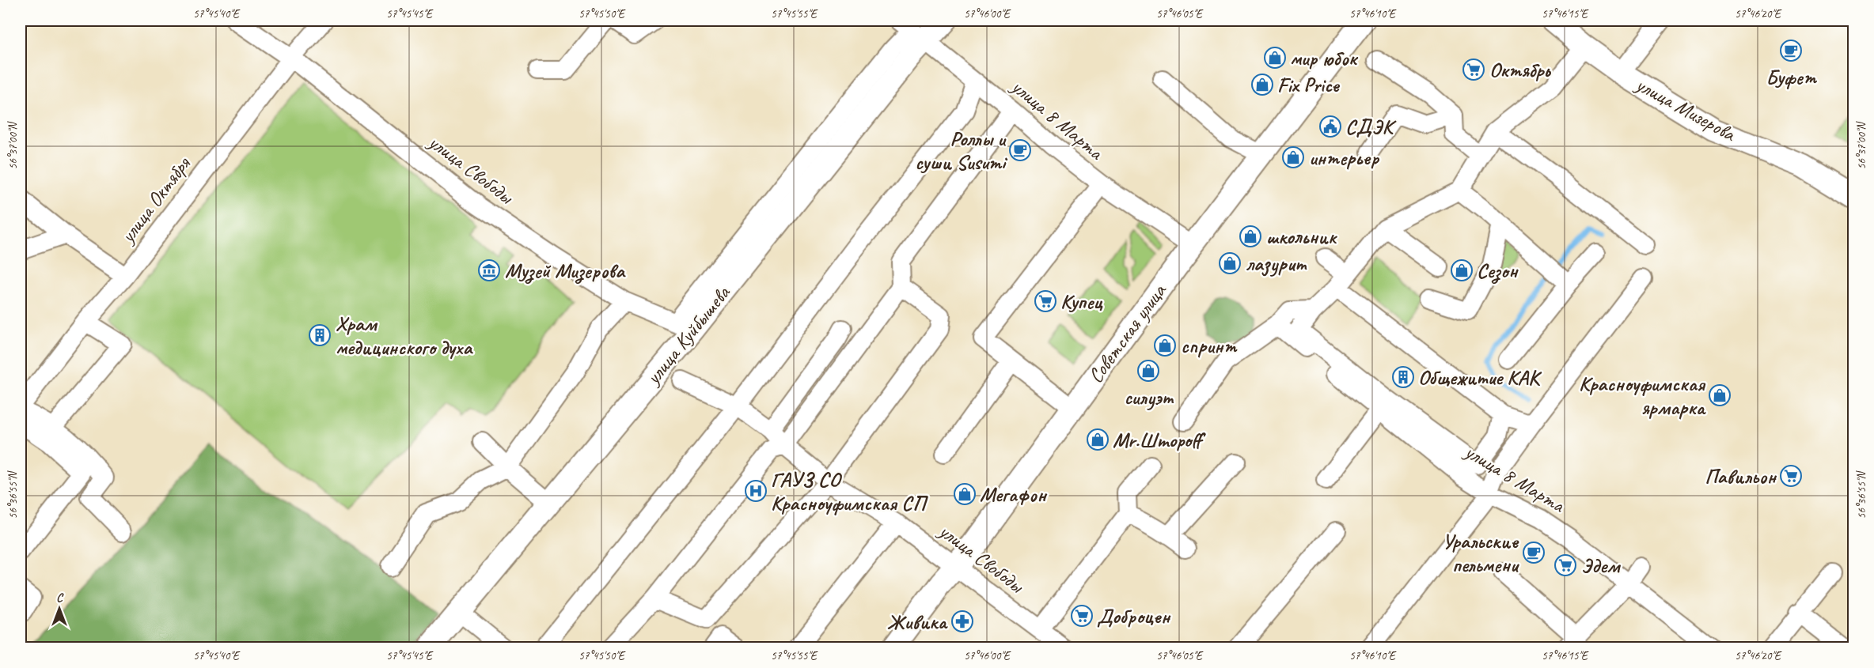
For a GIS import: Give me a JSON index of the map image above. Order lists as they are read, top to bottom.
{
  "streets": {
    "main road": ["улица Мизерова", "Советская улица", "улица Куйбышева"],
    "street": ["улица 8 Марта", "улица Свободы", "улица Октября"]
  },
  "crossings": [
    ["улица 8 Марта", "Советская улица"],
    ["улица 8 Марта", "улица Куйбышева"],
    ["улица Свободы", "улица Октября"],
    ["улица Свободы", "Советская улица"],
    ["улица Свободы", "улица Куйбышева"]
  ],
  "places": {
    "cafe": ["Буфет", "Роллы и суши Susumi", "Уральские пельмени"],
    "shop": [
      "мир юбок",
      "Fix Price",
      "интерьер",
      "школьник",
      "лазурит",
      "Сезон",
      "спринт",
      "силуэт",
      "Красноуфимская ярмарка",
      "Mr.Шmopoff",
      "Мегафон"
    ],
    "supermarket": [
      "Октябрь",
      "Купец",
      "Павильон",
      "Эдем",
      "Доброцен"
    ],
    "public building": ["СДЭК"],
    "museum": ["Музей Мизерова"],
    "building": ["Храм медицинского духа", "Общежитие КАК"],
    "hospital": ["ГАУЗ СО Красноуфимская СП"],
    "pharmacy": ["Живика"]
  },
  "north": "top",
  "coordinates": [
    "57°45'40\"E",
    "57°45'45\"E",
    "57°45'50\"E",
    "57°45'55\"E",
    "57°46'00\"E",
    "57°46'05\"E",
    "57°46'10\"E",
    "57°46'15\"E",
    "57°46'20\"E",
    "56°37'00\"N",
    "56°36'55\"N"
  ]
}
